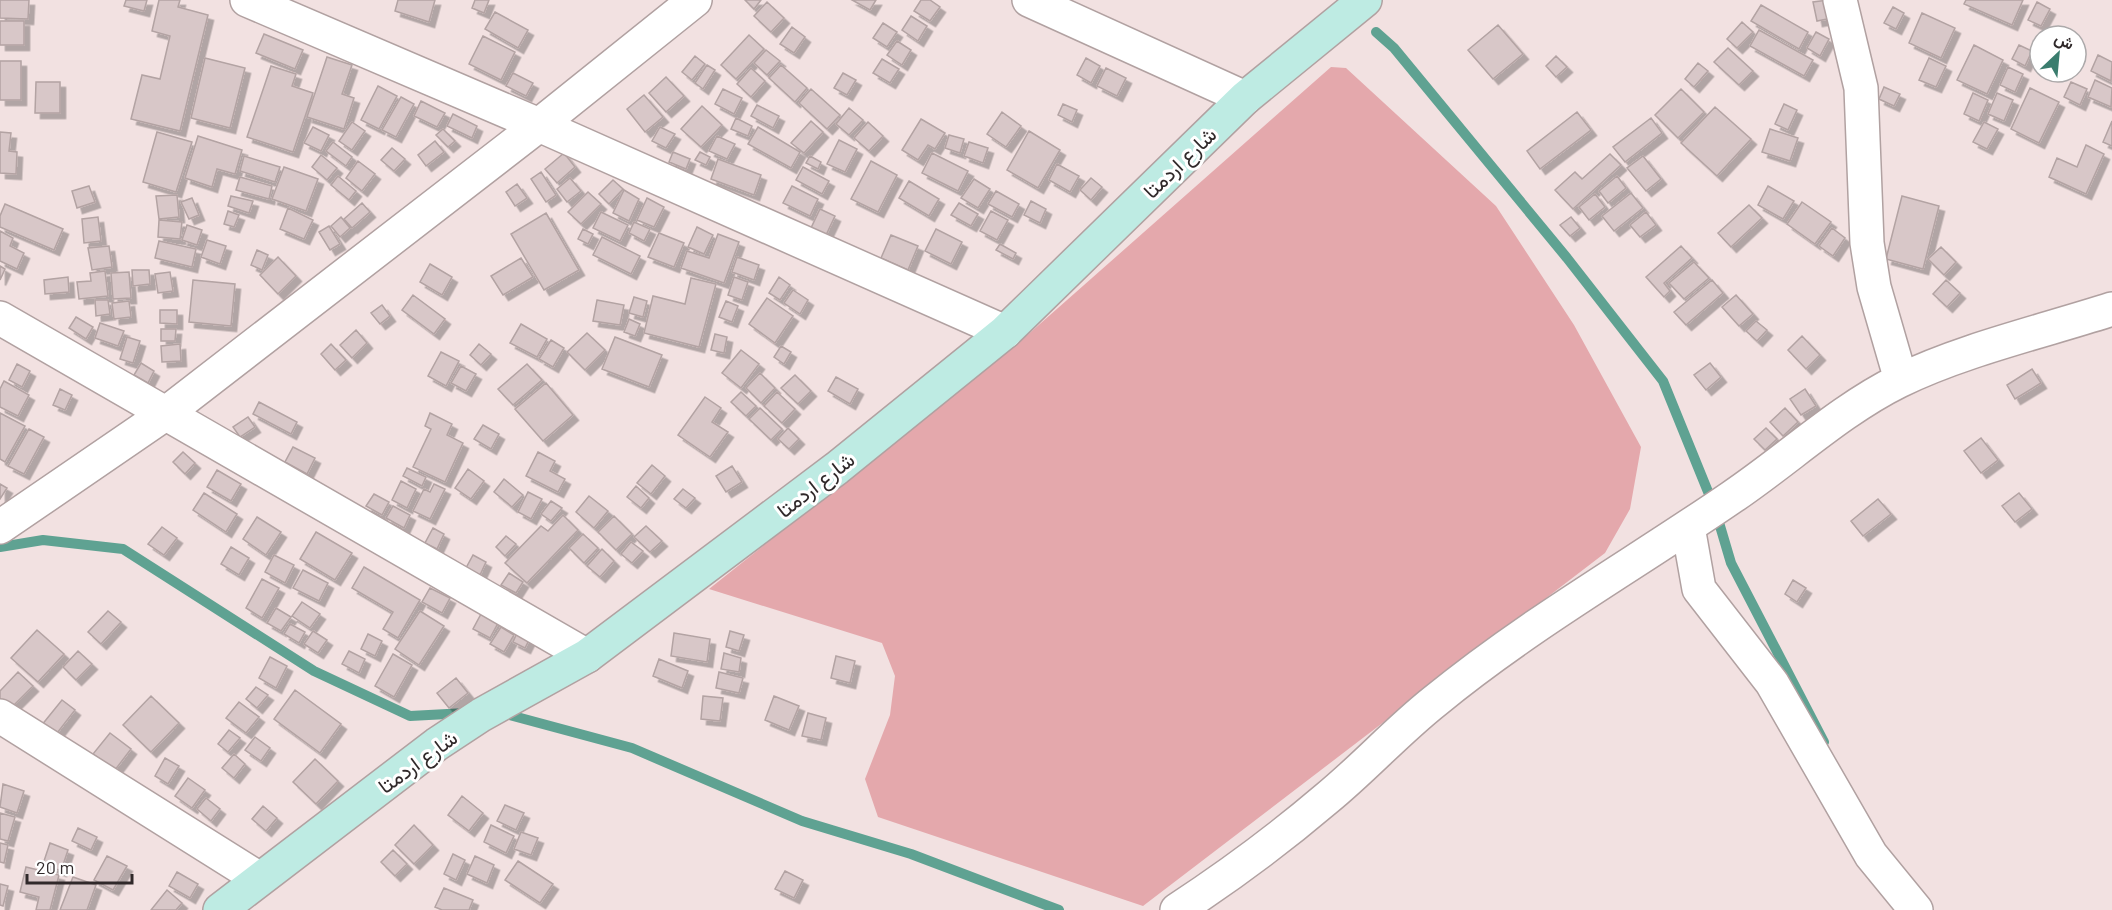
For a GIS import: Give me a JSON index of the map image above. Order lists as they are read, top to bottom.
{
  "streets": {
    "main road": ["شارع اردمتا"]
  },
  "scale_bar": "20 m",
  "north": "top right"
}
